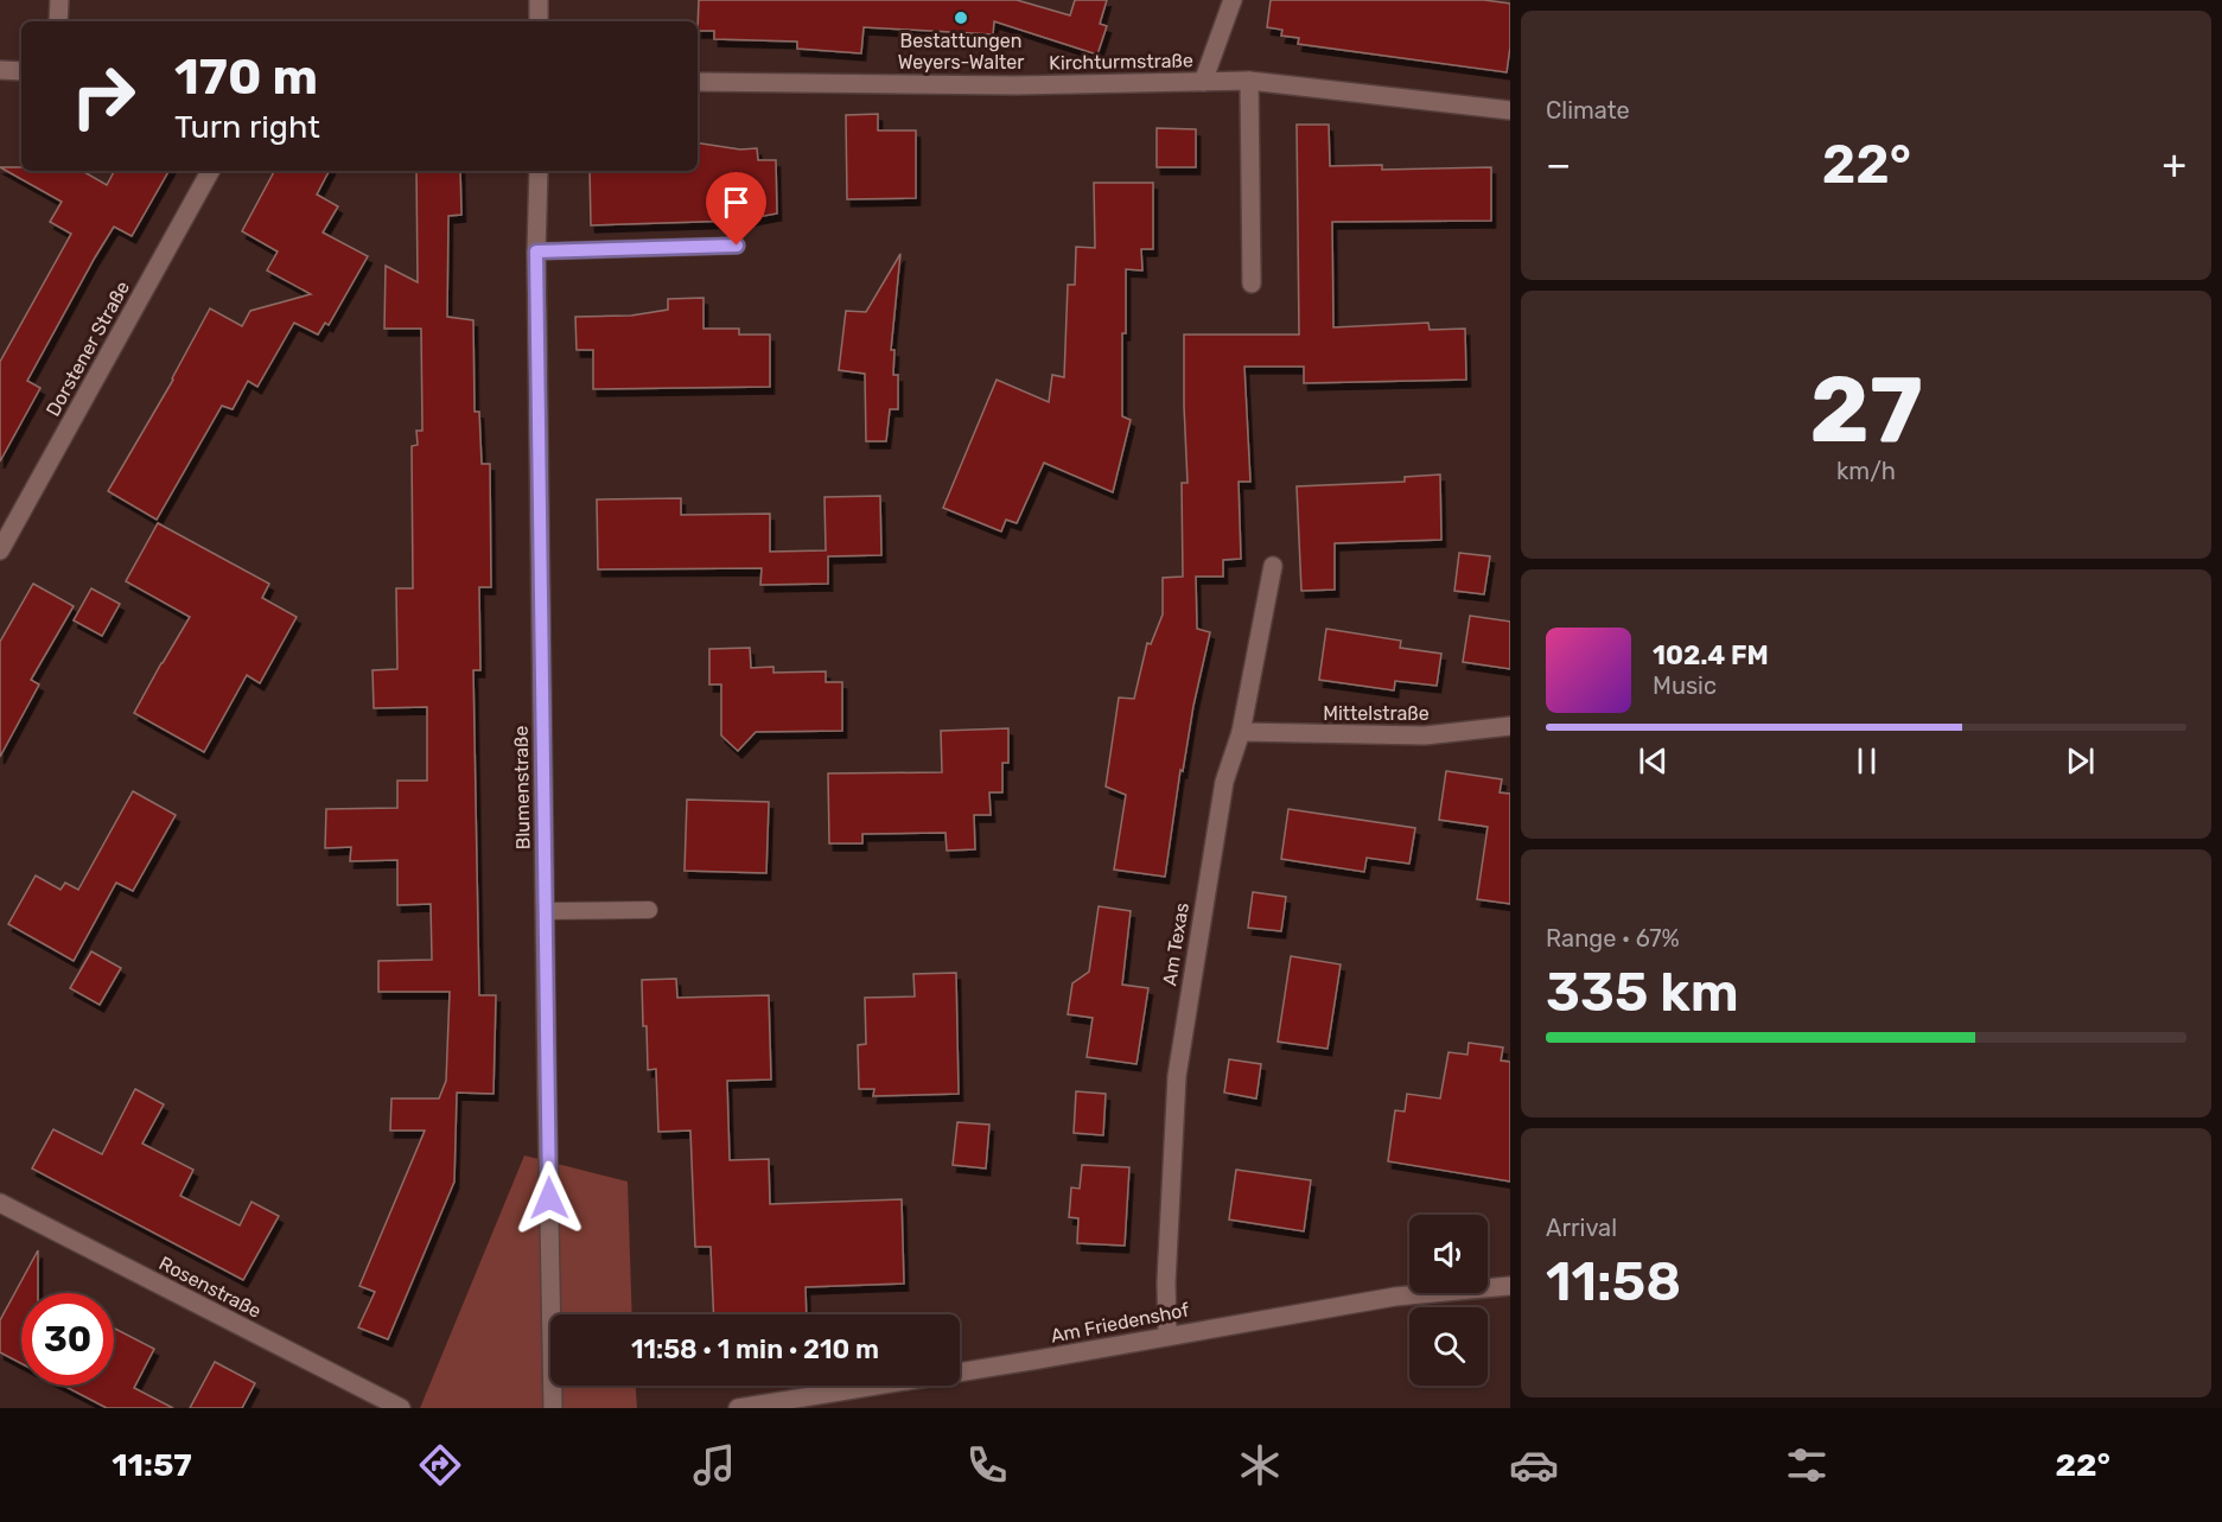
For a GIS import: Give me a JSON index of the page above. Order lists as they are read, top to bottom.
{
  "streets": {
    "street": [
      "Kirchturmstraße",
      "Dorstener Straße",
      "Mittelstraße",
      "Blumenstraße",
      "Am Texas",
      "Rosenstraße",
      "Am Friedenshof"
    ]
  },
  "crossings": [
    ["Mittelstraße", "Am Texas"],
    ["Am Texas", "Am Friedenshof"]
  ],
  "places": ["Bestattungen Weyers-Walter"],
  "page": {
    "tile": [
      "Climate",
      ["27", "km/h"],
      ["Range · 67%", "335 km"],
      ["Arrival", "11:58"]
    ],
    "turn": ["170 m", "Turn right"],
    "heat": ["−", "22°", "+"],
    "song": ["102.4 FM", "Music"],
    "limit": "30",
    "trip": "11:58 · 1 min · 210 m",
    "tabs": ["11:57", "22°"]
  }
}
